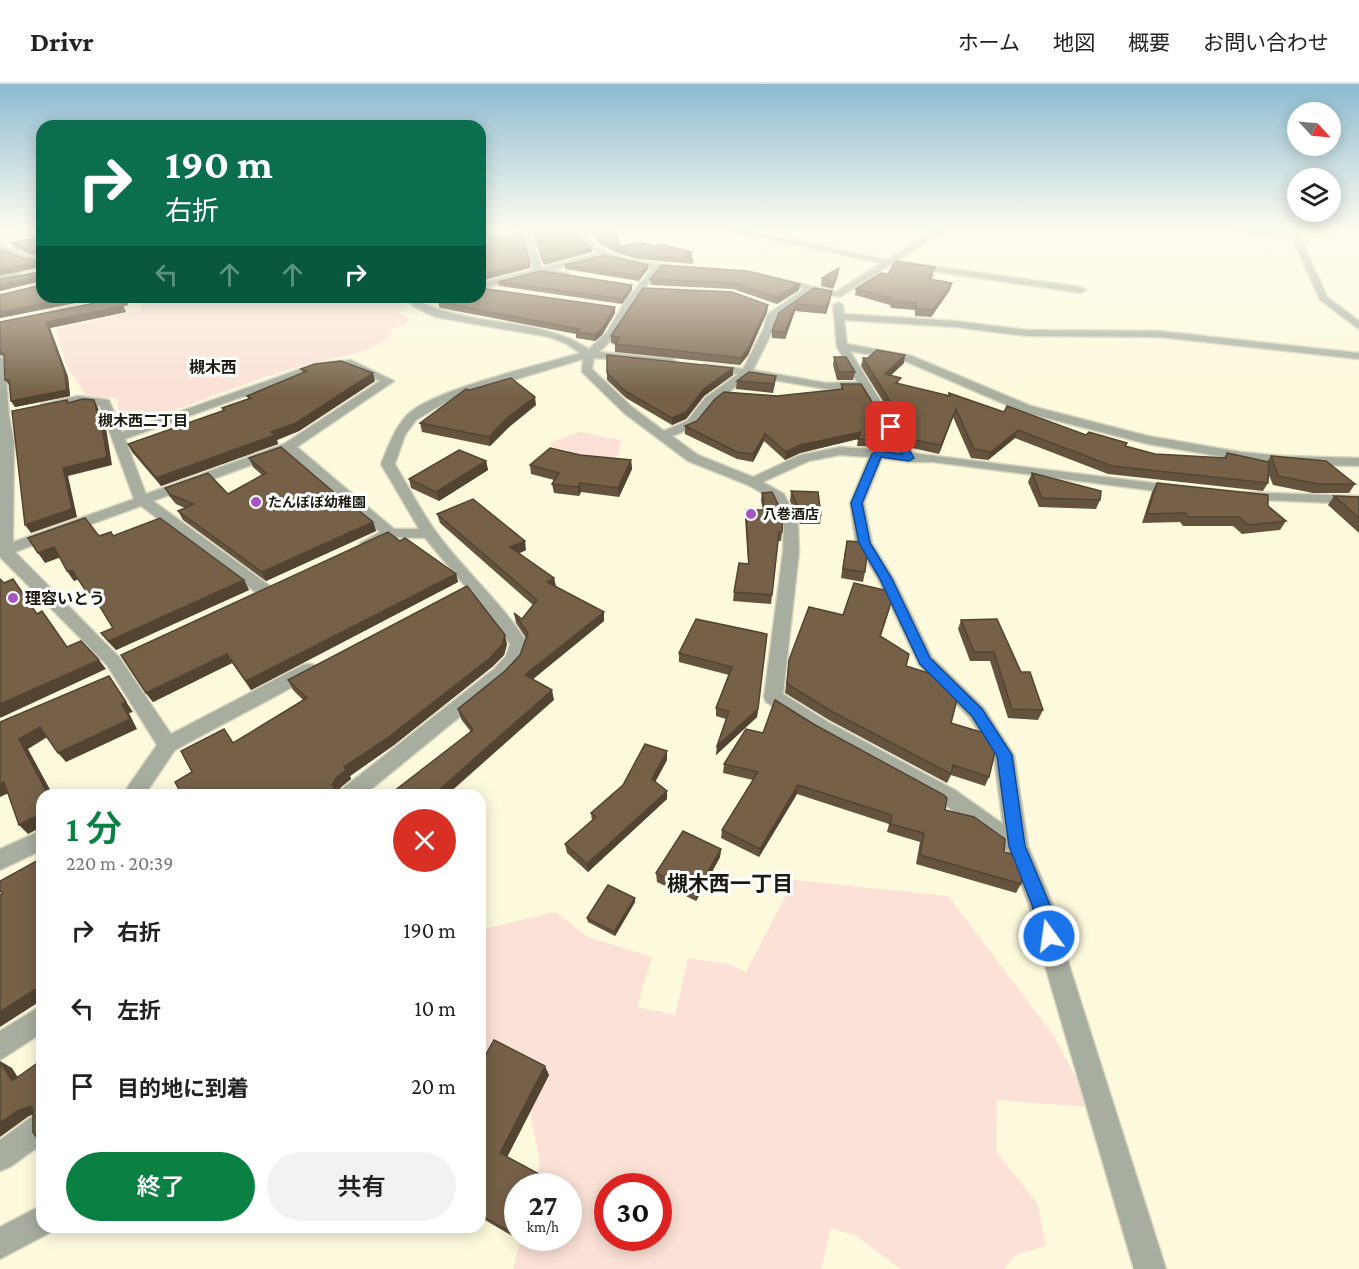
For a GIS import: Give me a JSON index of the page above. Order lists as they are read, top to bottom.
{
  "districts": ["槻木西", "槻木西二丁目", "槻木西一丁目"],
  "places": ["たんぽぽ幼稚園", "八巻酒店", "理容いとう"],
  "north": "bottom right",
  "page": {
    "header": "Drivr",
    "nav": [
      "ホーム",
      "地図",
      "概要",
      "お問い合わせ"
    ],
    "turn": ["190 m", "右折"],
    "heading": ["1 分", "220 m · 20:39"],
    "list": [
      {
        "name": "右折",
        "value": "190 m"
      },
      {
        "name": "左折",
        "value": "10 m"
      },
      {
        "name": "目的地に到着",
        "value": "20 m"
      }
    ],
    "buttons": ["終了", "共有"],
    "speed": "27 km/h",
    "limit": "30"
  }
}
